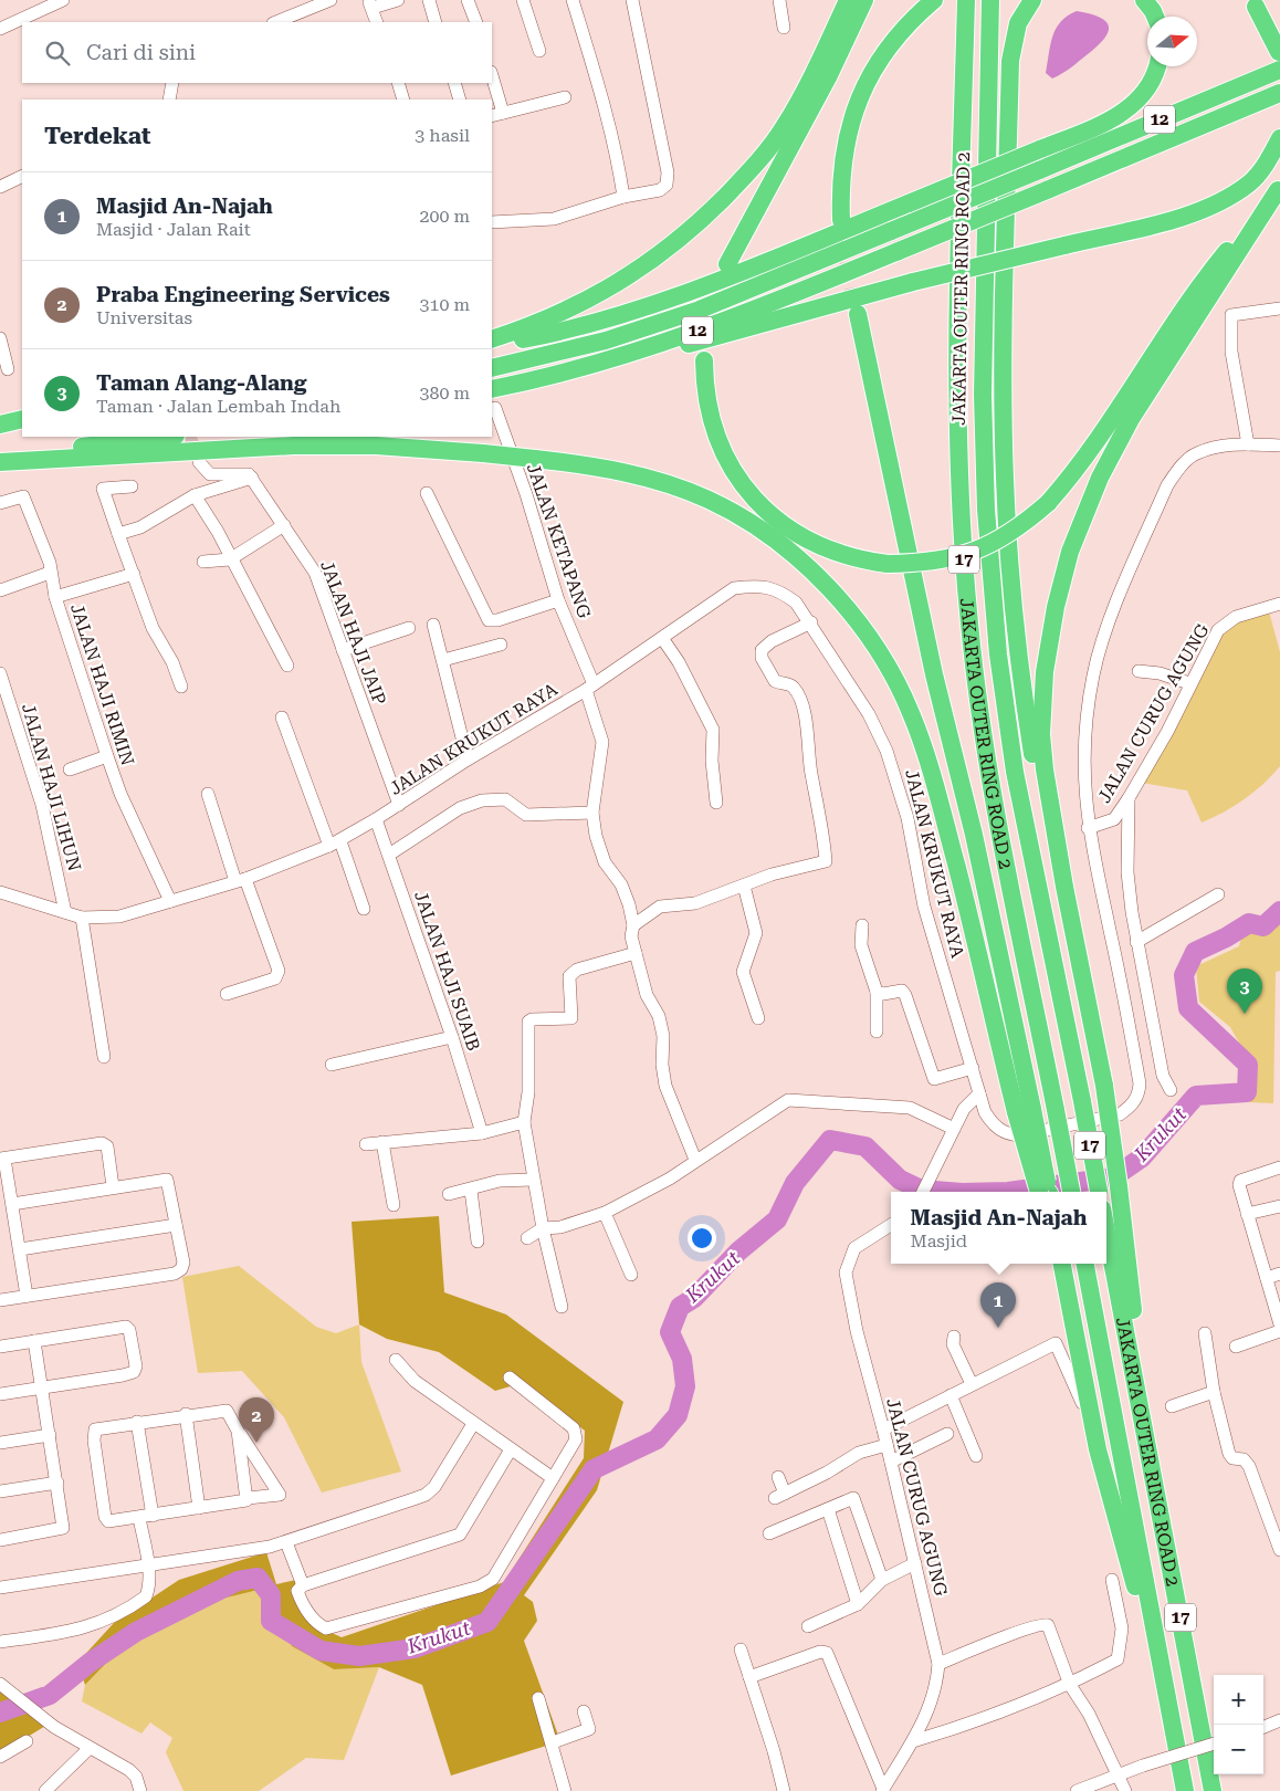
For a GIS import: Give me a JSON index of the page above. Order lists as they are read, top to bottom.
{
  "streets": {
    "highway": ["12", "JAKARTA OUTER RING ROAD 2", "17"],
    "street": [
      "JALAN KETAPANG",
      "JALAN HAJI JAIP",
      "JALAN HAJI RIMIN",
      "JALAN CURUG AGUNG",
      "JALAN KRUKUT RAYA",
      "JALAN HAJI LIHUN",
      "JALAN HAJI SUAIB"
    ]
  },
  "crossings": [
    ["JALAN KETAPANG", "JALAN KRUKUT RAYA"],
    ["JALAN HAJI JAIP", "JALAN KRUKUT RAYA"],
    ["JALAN HAJI RIMIN", "JALAN KRUKUT RAYA"],
    ["JALAN CURUG AGUNG", "JALAN KRUKUT RAYA"],
    ["JALAN KRUKUT RAYA", "JALAN HAJI LIHUN"],
    ["JALAN KRUKUT RAYA", "JALAN HAJI SUAIB"]
  ],
  "water": ["Krukut"],
  "north": "right",
  "page": {
    "search": "Cari di sini",
    "heading": ["Terdekat", "3 hasil"],
    "list": [
      {
        "mark": "1",
        "name": "Masjid An-Najah",
        "note": "Masjid · Jalan Rait",
        "value": "200 m"
      },
      {
        "mark": "2",
        "name": "Praba Engineering Services",
        "note": "Universitas",
        "value": "310 m"
      },
      {
        "mark": "3",
        "name": "Taman Alang-Alang",
        "note": "Taman · Jalan Lembah Indah",
        "value": "380 m"
      }
    ],
    "pins": ["3", "1", "2"],
    "popup": ["Masjid An-Najah", "Masjid"],
    "map_buttons": ["+", "−"]
  }
}
